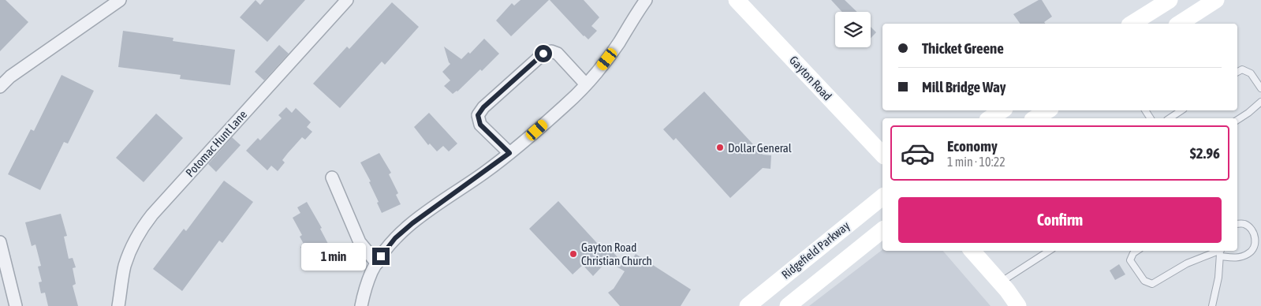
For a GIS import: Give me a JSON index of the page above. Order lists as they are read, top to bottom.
{
  "streets": {
    "main road": ["Gayton Road", "Ridgefield Parkway"],
    "street": ["Potomac Hunt Lane"]
  },
  "places": ["Dollar General", "Gayton Road Christian Church"],
  "page": {
    "banner": ["Thicket Greene", "Mill Bridge Way"],
    "list": [
      {
        "name": "Economy",
        "note": "1 min · 10:22",
        "value": "$2.96"
      }
    ],
    "buttons": "Confirm",
    "bubble": "1 min"
  }
}
